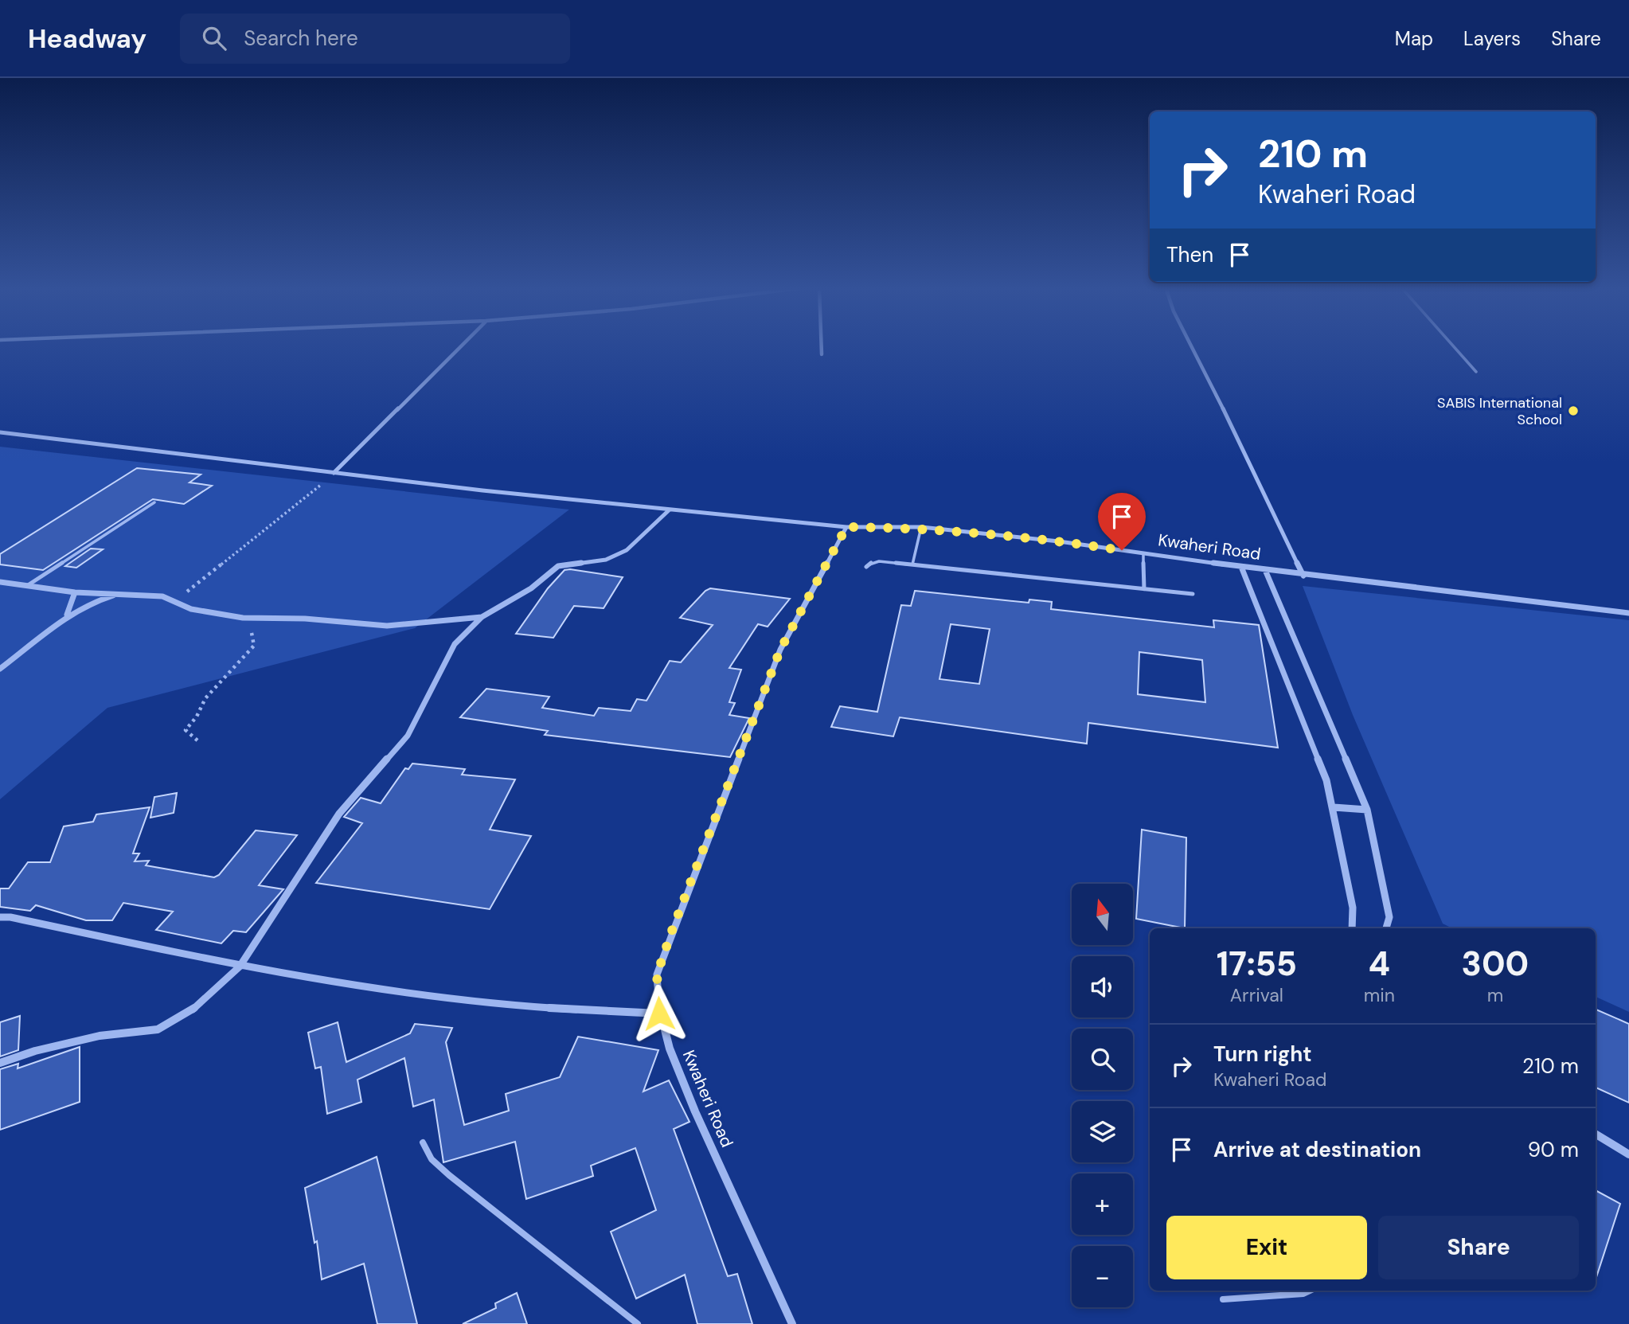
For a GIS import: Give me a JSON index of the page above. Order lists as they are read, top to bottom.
{
  "streets": {
    "street": ["Kwaheri Road"]
  },
  "places": ["SABIS International School"],
  "north": "top",
  "page": {
    "header": "Headway",
    "search": "Search here",
    "nav": ["Map", "Layers", "Share"],
    "turn": ["210 m", "Kwaheri Road"],
    "then": "Then",
    "map_buttons": ["+", "−"],
    "eta": [
      "17:55",
      "Arrival",
      "4",
      "min",
      "300",
      "m"
    ],
    "list": [
      {
        "name": "Turn right",
        "note": "Kwaheri Road",
        "value": "210 m"
      },
      {
        "name": "Arrive at destination",
        "value": "90 m"
      }
    ],
    "buttons": ["Exit", "Share"]
  }
}
